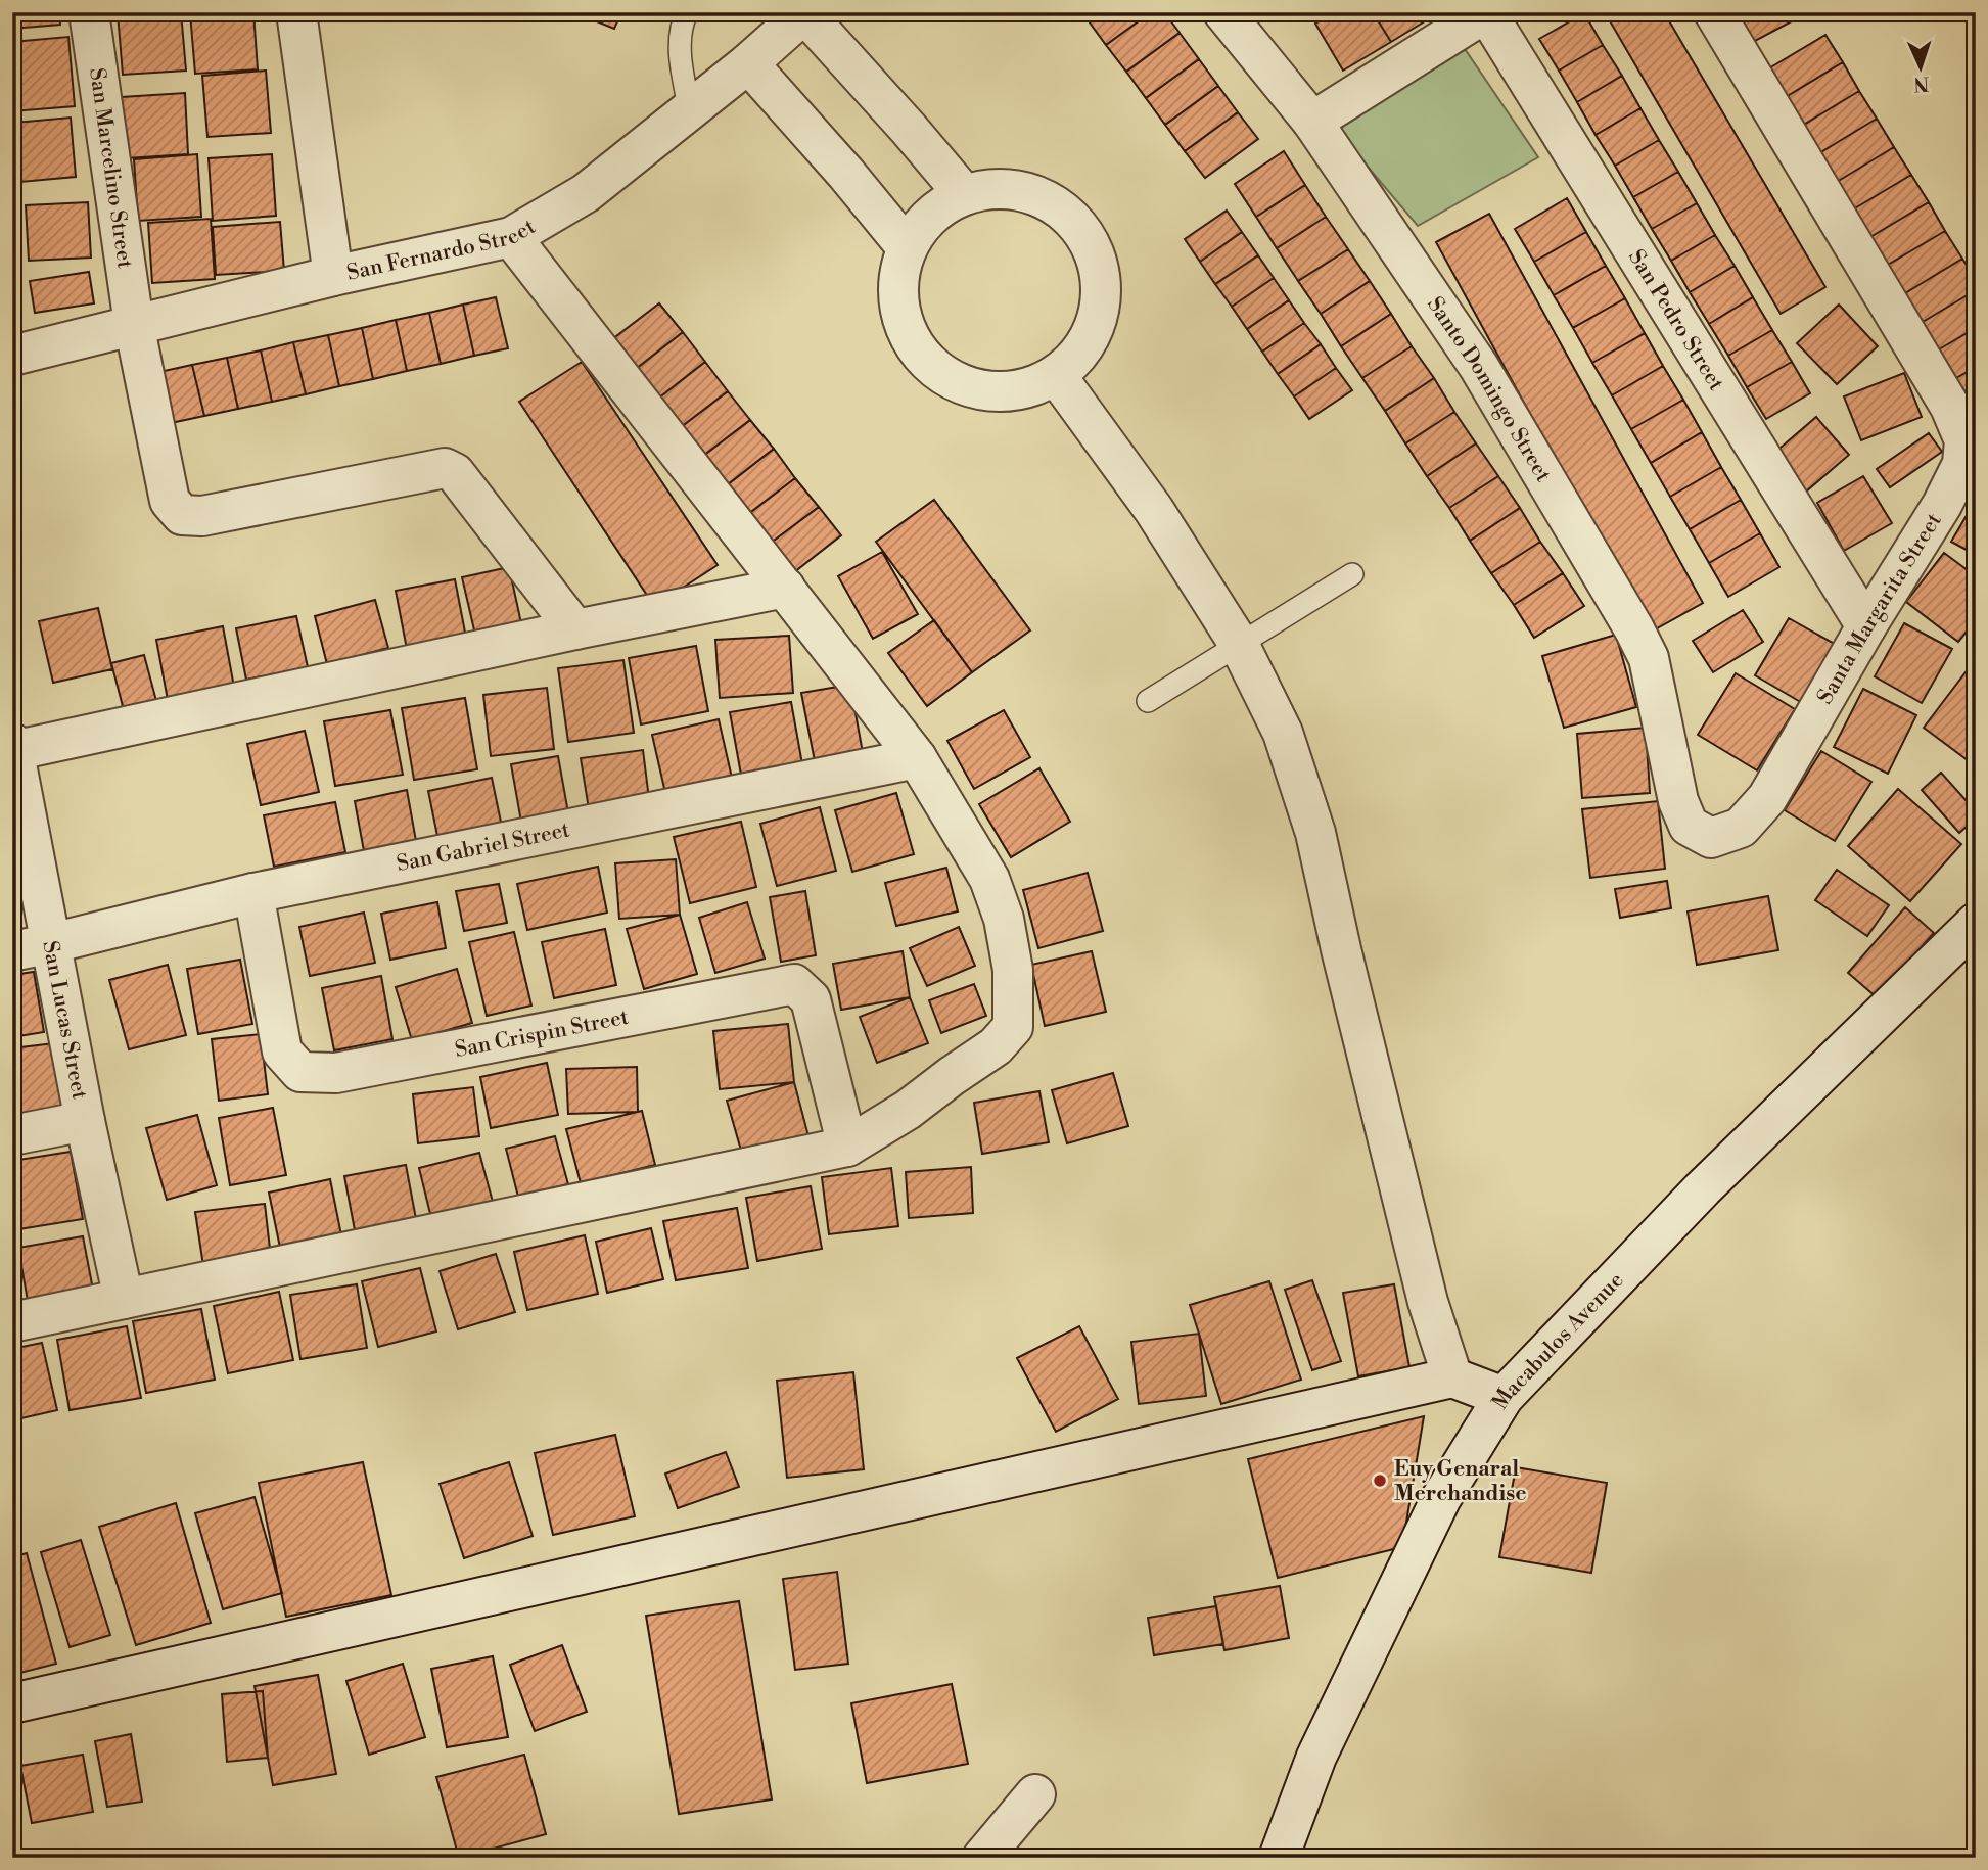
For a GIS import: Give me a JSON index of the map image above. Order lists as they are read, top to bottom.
{
  "streets": {
    "street": [
      "San Marcelino Street",
      "San Fernardo Street",
      "San Pedro Street",
      "Santo Domingo Street",
      "Santa Margarita Street",
      "San Gabriel Street",
      "San Lucas Street",
      "San Crispin Street",
      "Macabulos Avenue"
    ]
  },
  "crossings": [
    ["San Marcelino Street", "San Fernardo Street"],
    ["San Pedro Street", "Santa Margarita Street"],
    ["Santo Domingo Street", "Santa Margarita Street"],
    ["San Gabriel Street", "San Lucas Street"],
    ["San Gabriel Street", "San Crispin Street"]
  ],
  "places": ["Euy Genaral Merchandise"],
  "north": "bottom"
}
